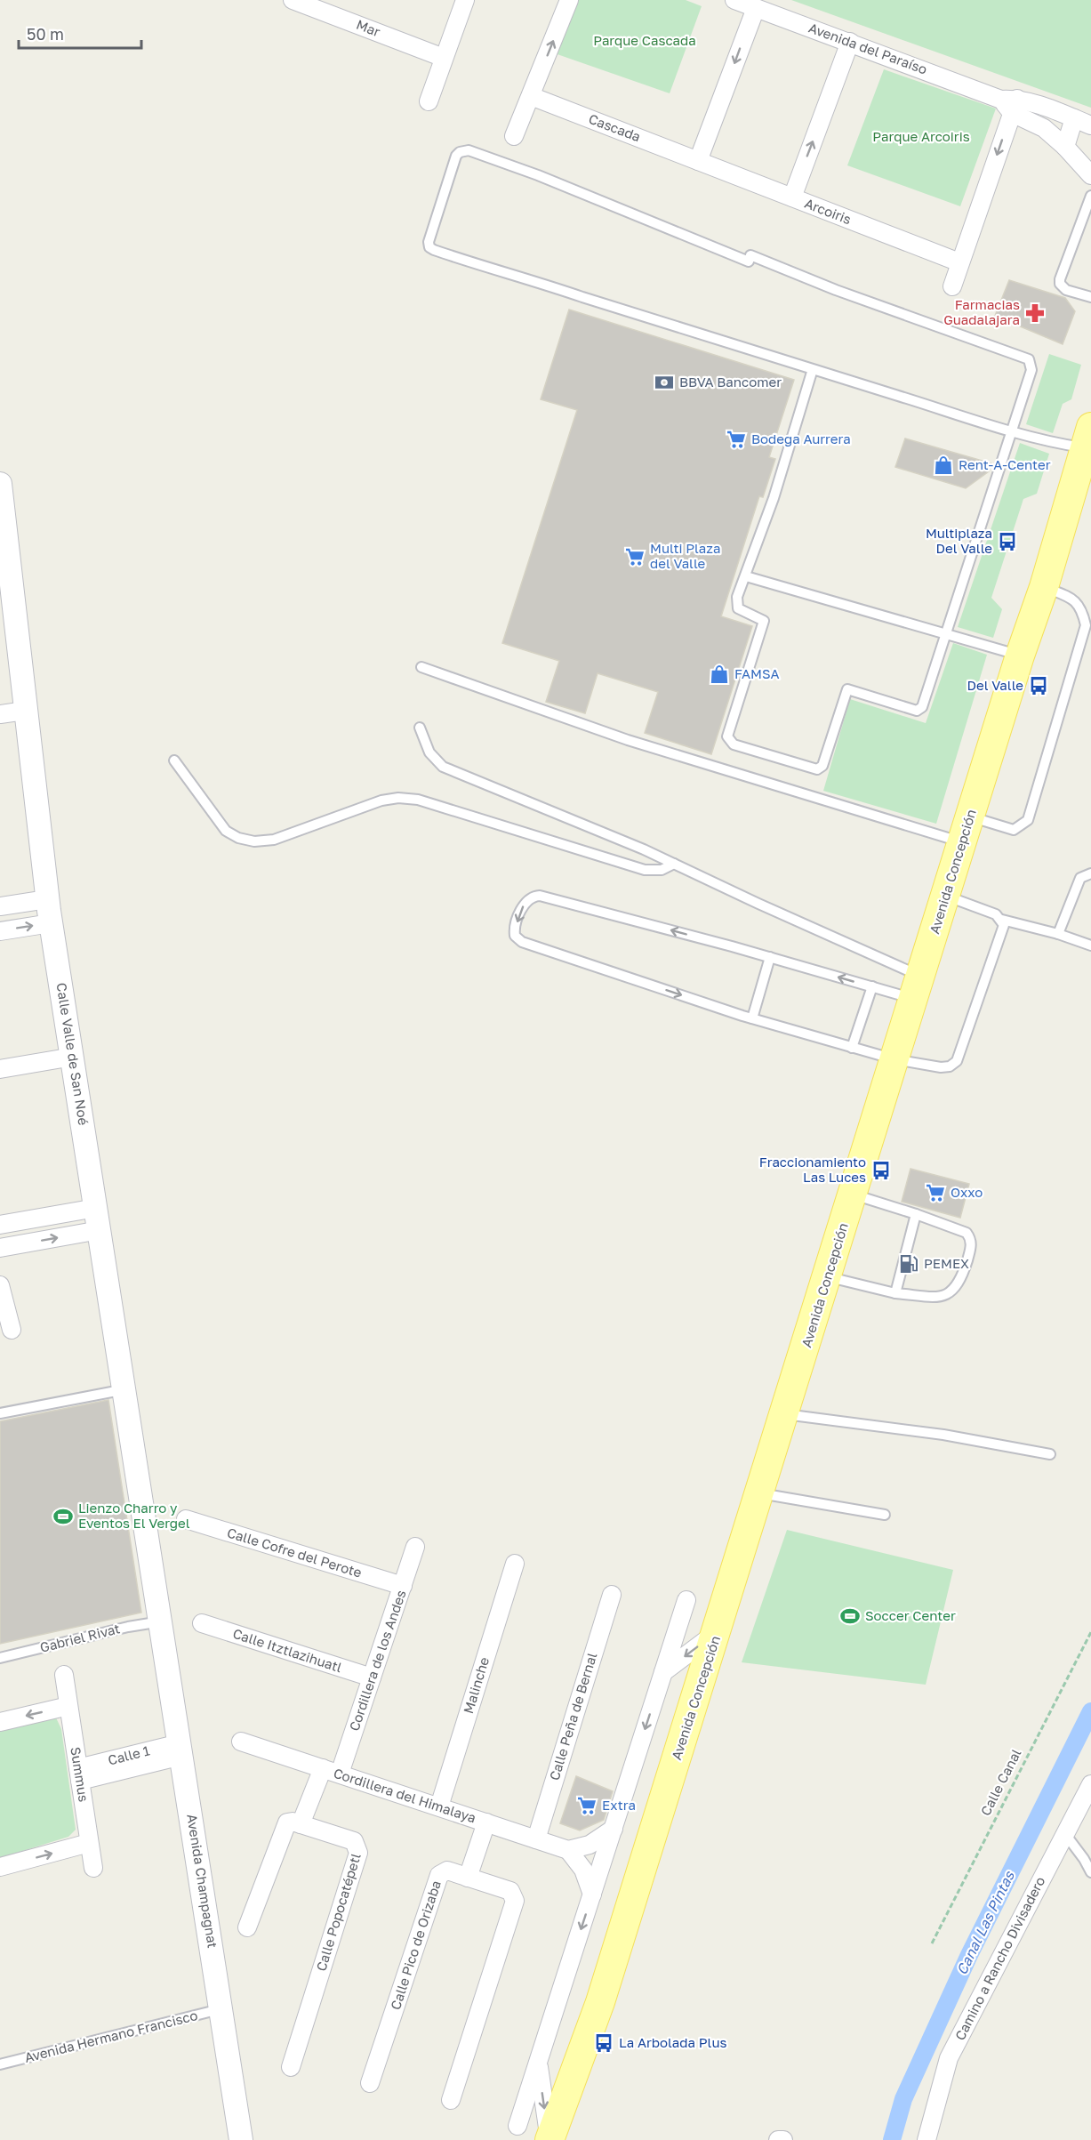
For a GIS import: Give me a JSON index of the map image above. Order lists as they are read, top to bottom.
{
  "streets": {
    "main road": ["Avenida Concepción"],
    "street": [
      "Mar",
      "Avenida del Paraíso",
      "Cascada",
      "Arcoiris",
      "Calle Valle de San Noé",
      "Calle Cofre del Perote",
      "Calle Itztlazihuatl",
      "Cordillera de los Andes",
      "Malinche",
      "Calle Peña de Bernal",
      "Calle 1",
      "Summus",
      "Cordillera del Himalaya",
      "Avenida Champagnat",
      "Calle Popocatépetl",
      "Calle Pico de Orizaba",
      "Camino a Rancho Divisadero"
    ],
    "lane": ["Gabriel Rivat", "Avenida Hermano Francisco"],
    "path": ["Calle Canal"]
  },
  "crossings": [
    ["Avenida del Paraíso", "Arcoiris"],
    ["Cascada", "Arcoiris"],
    ["Calle Valle de San Noé", "Gabriel Rivat"],
    ["Calle Valle de San Noé", "Avenida Champagnat"],
    ["Calle Cofre del Perote", "Cordillera de los Andes"],
    ["Gabriel Rivat", "Avenida Champagnat"],
    ["Calle Itztlazihuatl", "Cordillera de los Andes"],
    ["Cordillera de los Andes", "Cordillera del Himalaya"],
    ["Malinche", "Cordillera del Himalaya"],
    ["Calle Peña de Bernal", "Cordillera del Himalaya"],
    ["Calle 1", "Summus"],
    ["Calle 1", "Avenida Champagnat"],
    ["Avenida Champagnat", "Avenida Hermano Francisco"]
  ],
  "water": ["Canal Las Pintas"],
  "parks": ["Parque Cascada", "Parque Arcoiris"],
  "places": {
    "pharmacy": ["Farmacias Guadalajara"],
    "bank": ["BBVA Bancomer"],
    "supermarket": [
      "Bodega Aurrera",
      "Multi Plaza del Valle",
      "Oxxo",
      "Extra"
    ],
    "shop": ["Rent-A-Center", "FAMSA"],
    "bus stop": [
      "Multiplaza Del Valle",
      "Del Valle",
      "Fraccionamiento Las Luces",
      "La Arbolada Plus"
    ],
    "fuel station": ["PEMEX"],
    "sports": ["Lienzo Charro y Eventos El Vergel", "Soccer Center"]
  },
  "scale_bar": "50 m"
}
